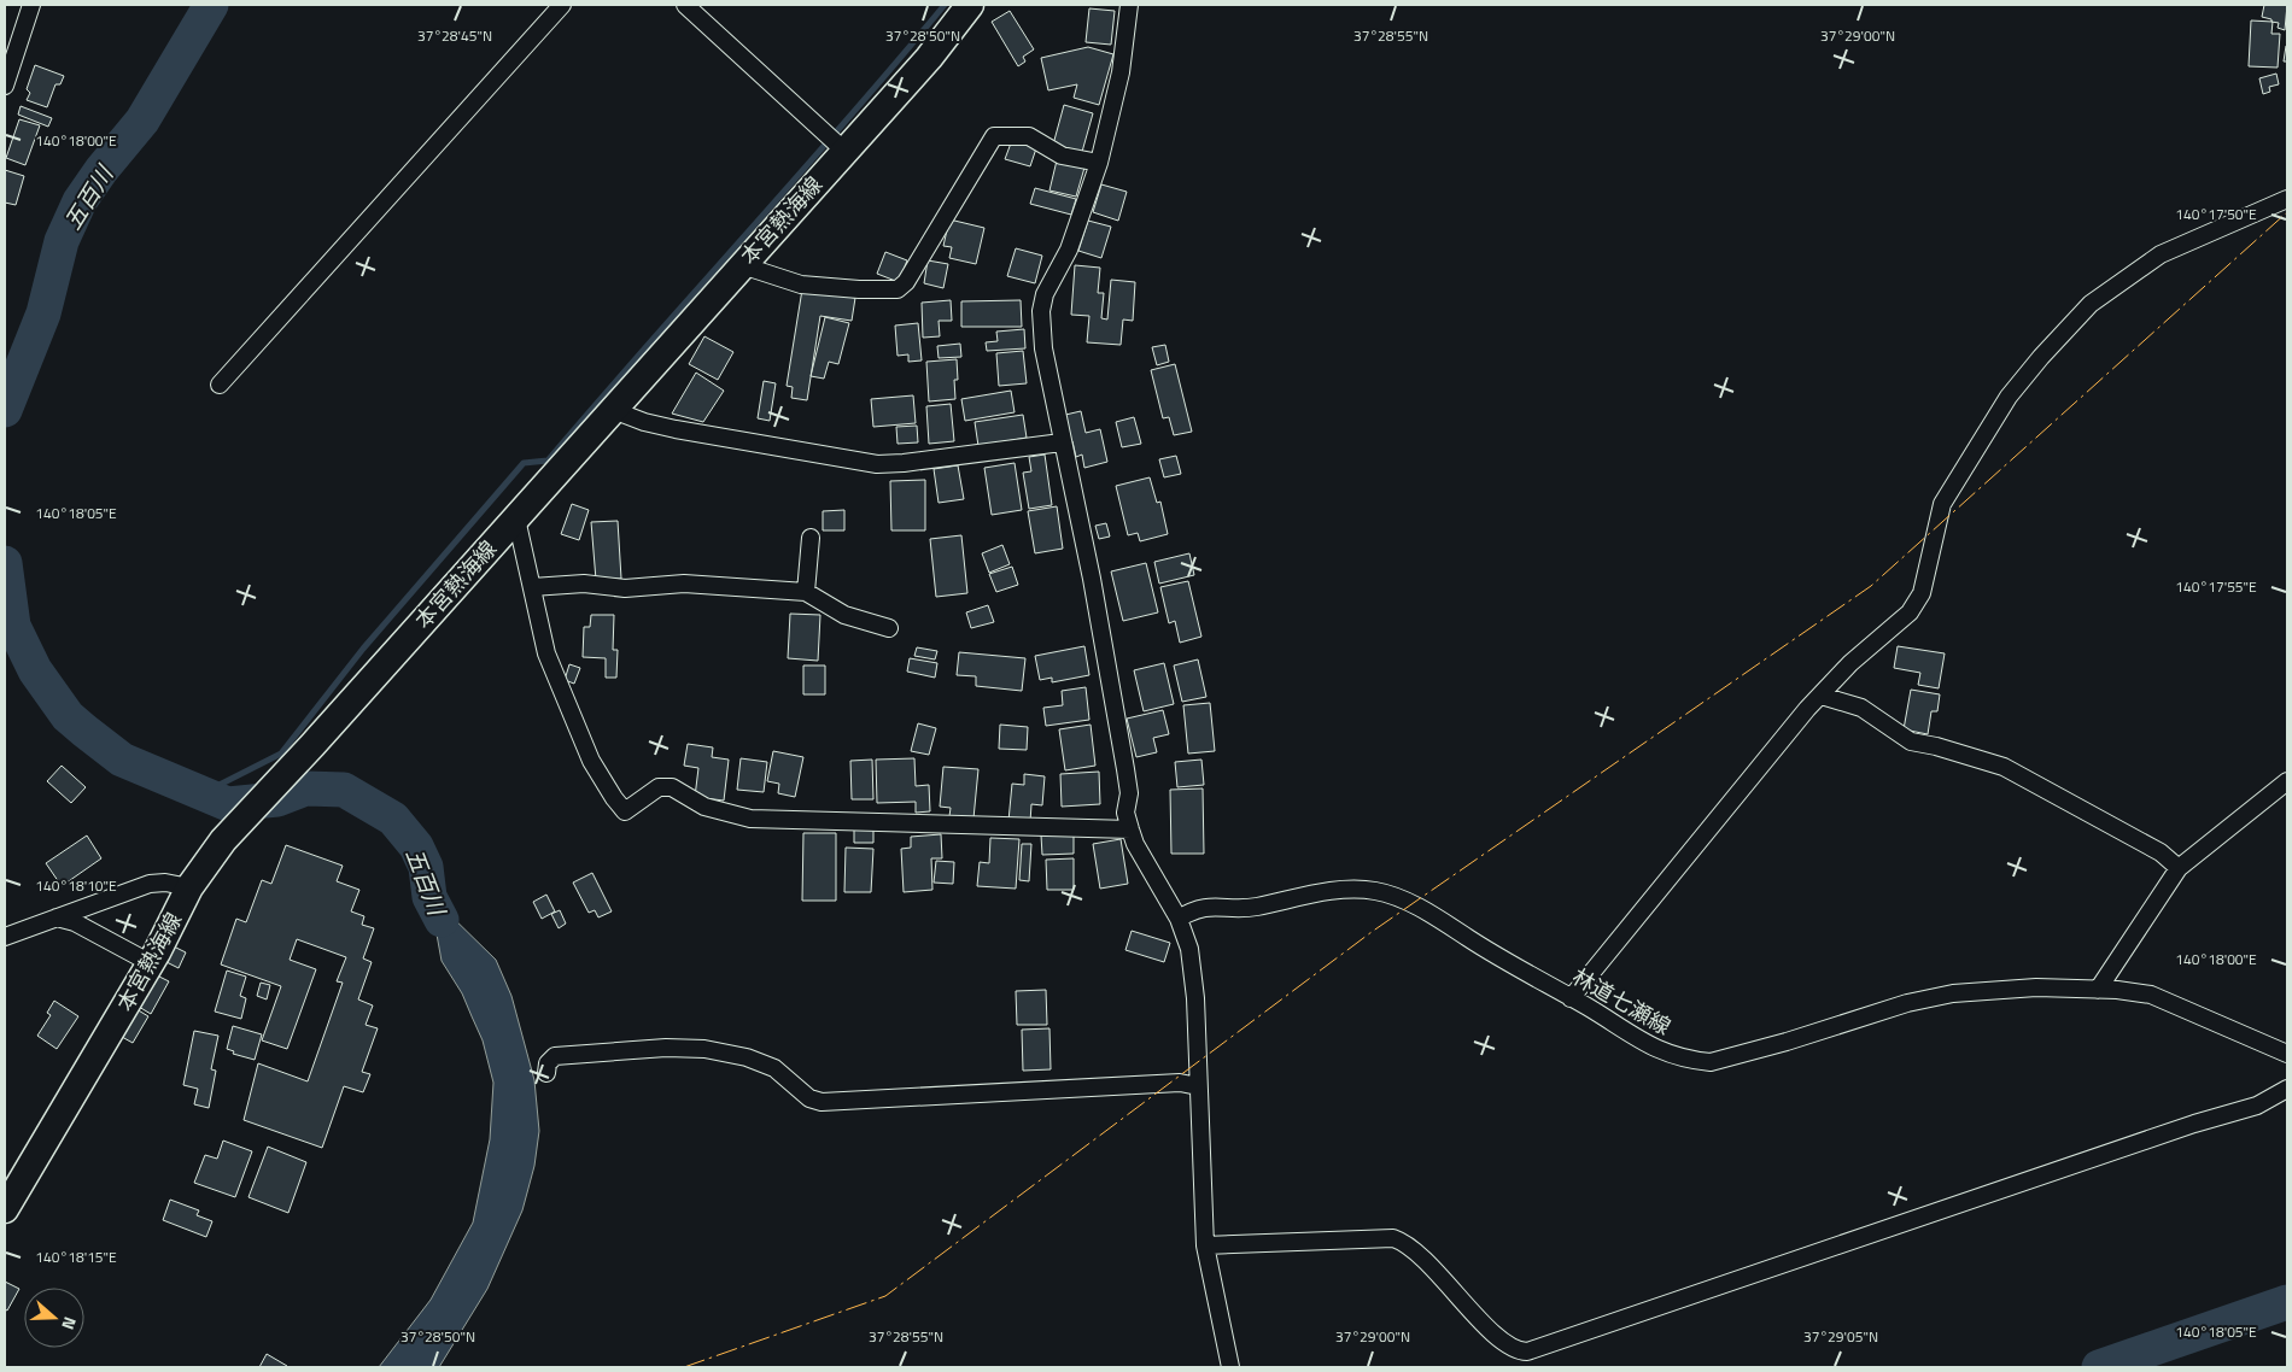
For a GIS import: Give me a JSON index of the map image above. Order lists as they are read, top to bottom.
{
  "streets": {
    "main road": ["本宮熱海線"],
    "street": ["林道七瀬線"]
  },
  "water": ["五百川"],
  "north": "right",
  "coordinates": [
    "37°28'45\"N",
    "37°28'50\"N",
    "37°28'55\"N",
    "37°29'00\"N",
    "140°18'00\"E",
    "140°17'50\"E",
    "140°18'05\"E",
    "140°17'55\"E",
    "140°18'10\"E",
    "140°18'15\"E",
    "37°29'05\"N"
  ]
}
